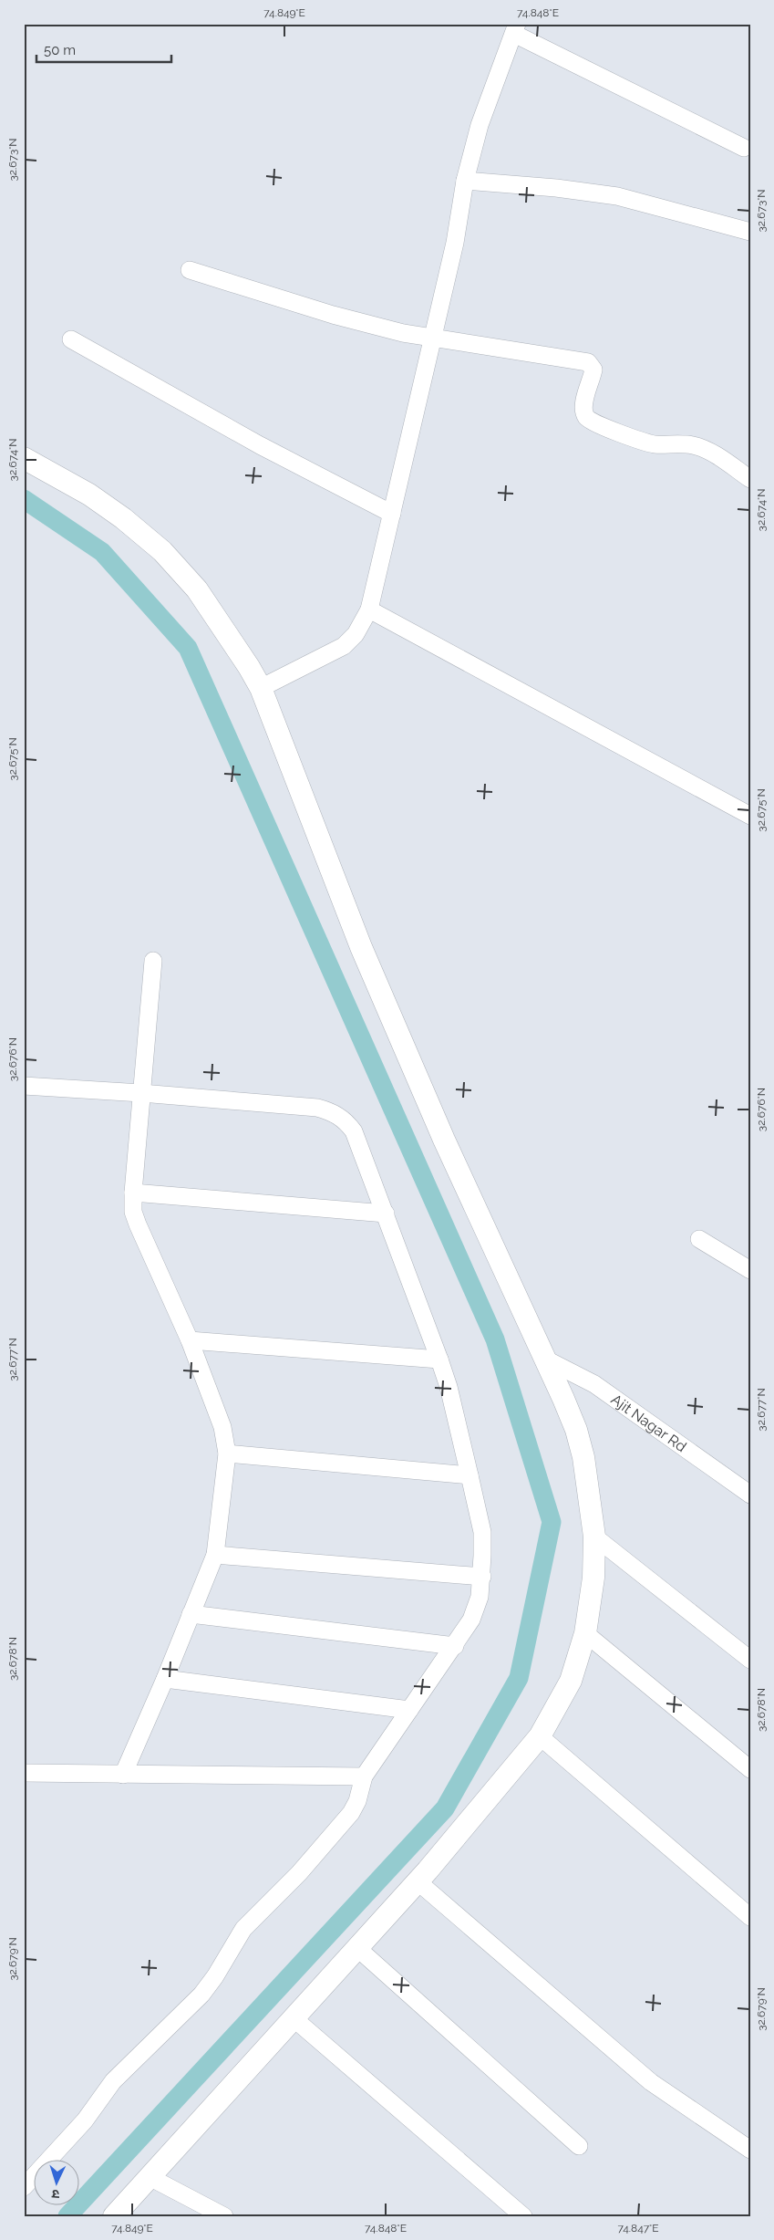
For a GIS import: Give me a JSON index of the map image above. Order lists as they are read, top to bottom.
{
  "streets": {
    "street": ["Ajit Nagar Rd"]
  },
  "scale_bar": "50 m",
  "north": "bottom",
  "coordinates": [
    "74.849°E",
    "74.848°E",
    "32.673°N",
    "32.674°N",
    "32.675°N",
    "32.676°N",
    "32.677°N",
    "32.678°N",
    "32.679°N",
    "74.847°E"
  ]
}
